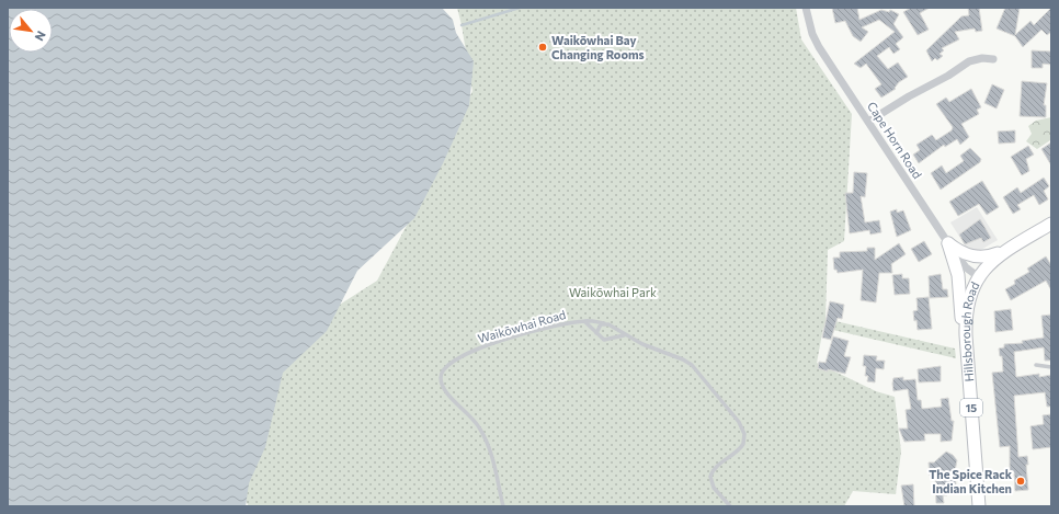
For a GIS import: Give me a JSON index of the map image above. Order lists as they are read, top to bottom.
{
  "streets": {
    "main road": ["Hillsborough Road", "15"],
    "street": ["Cape Horn Road"],
    "lane": ["Waikōwhai Road"]
  },
  "crossings": [
    ["Cape Horn Road", "Hillsborough Road"]
  ],
  "parks": ["Waikōwhai Park"],
  "places": ["Waikōwhai Bay Changing Rooms", "The Spice Rack Indian Kitchen"],
  "north": "bottom right"
}
